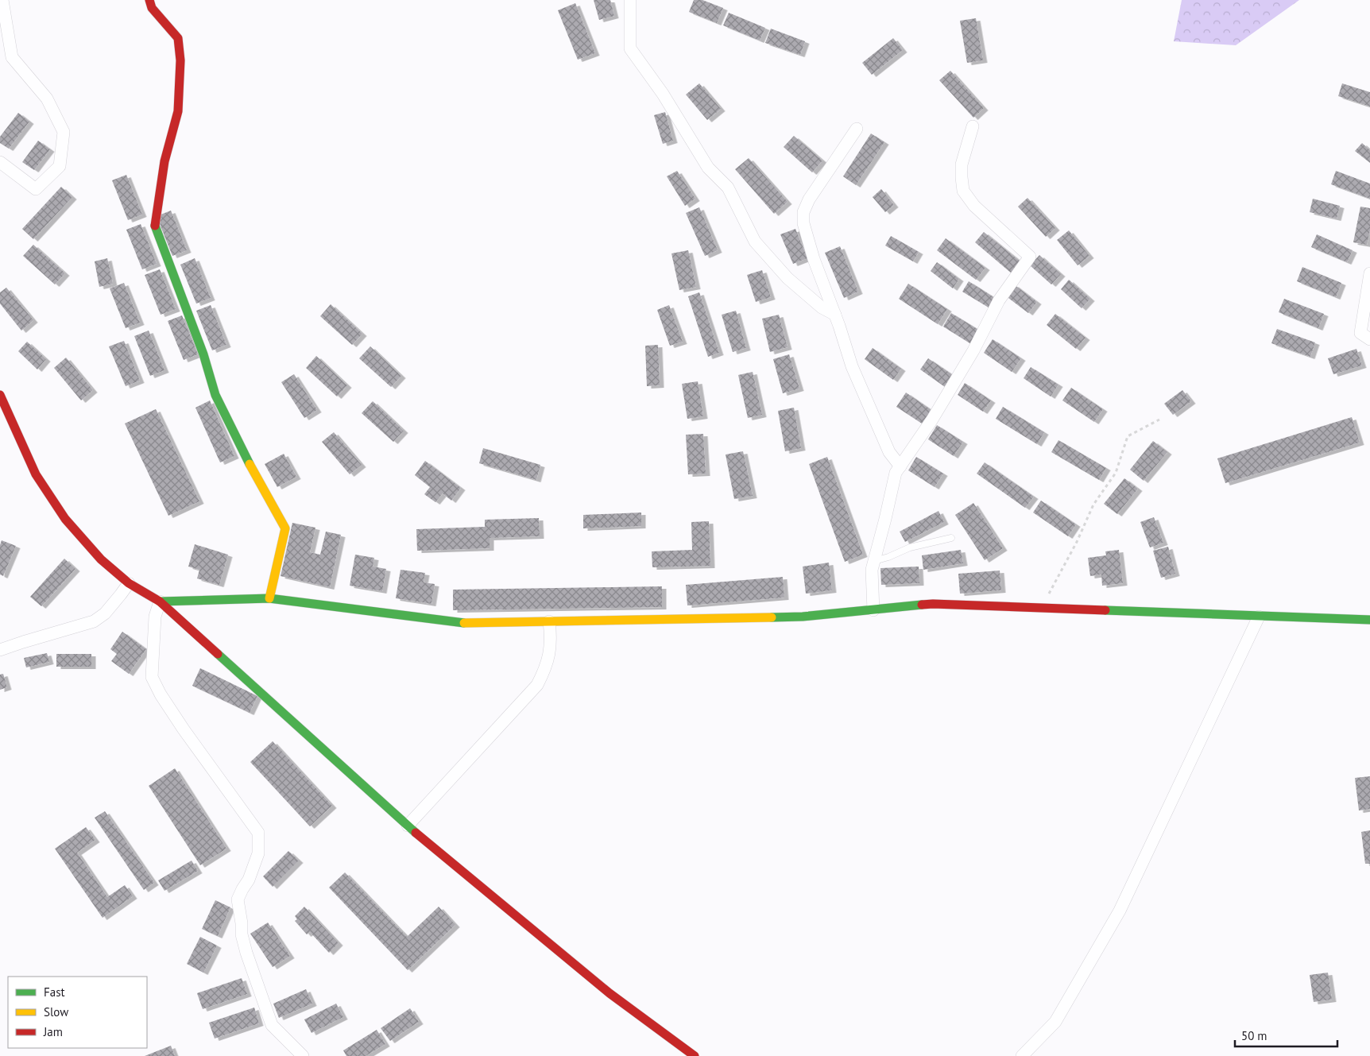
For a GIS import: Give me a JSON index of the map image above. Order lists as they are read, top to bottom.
{
  "legend": ["Fast", "Slow", "Jam"],
  "scale_bar": "50 m"
}
